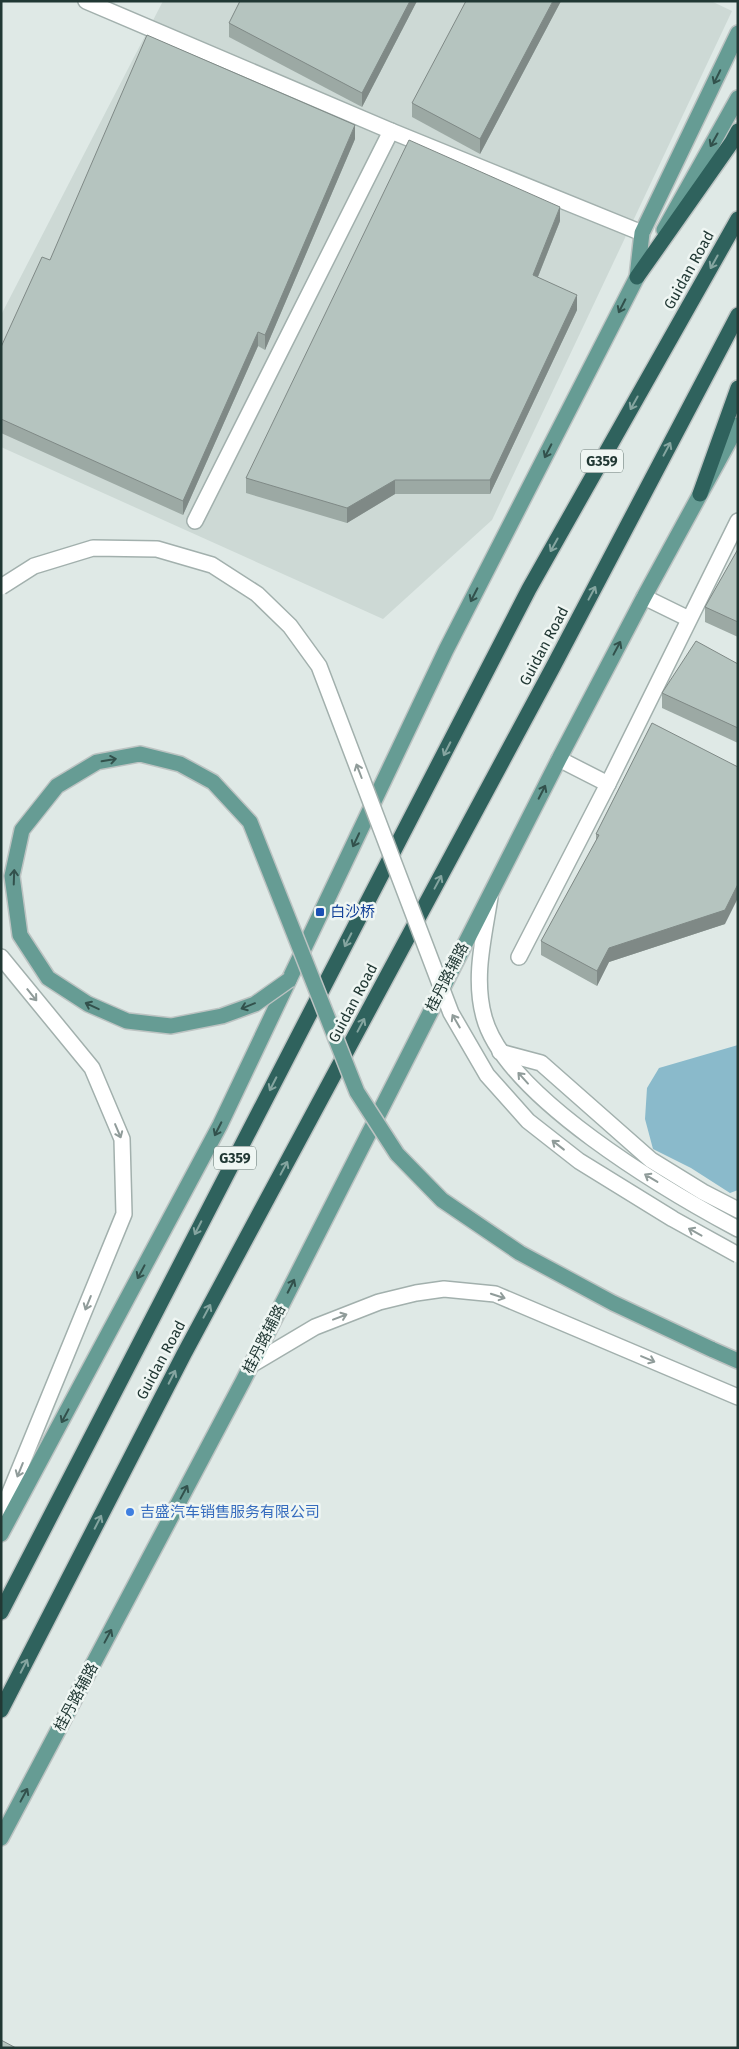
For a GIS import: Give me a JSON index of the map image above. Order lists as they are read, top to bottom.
{
  "streets": {
    "highway": ["Guidan Road", "G359"],
    "main road": ["桂丹路辅路"]
  },
  "one_way": ["桂丹路辅路"],
  "places": {
    "transit": ["白沙桥"],
    "other": ["吉盛汽车销售服务有限公司"]
  }
}
